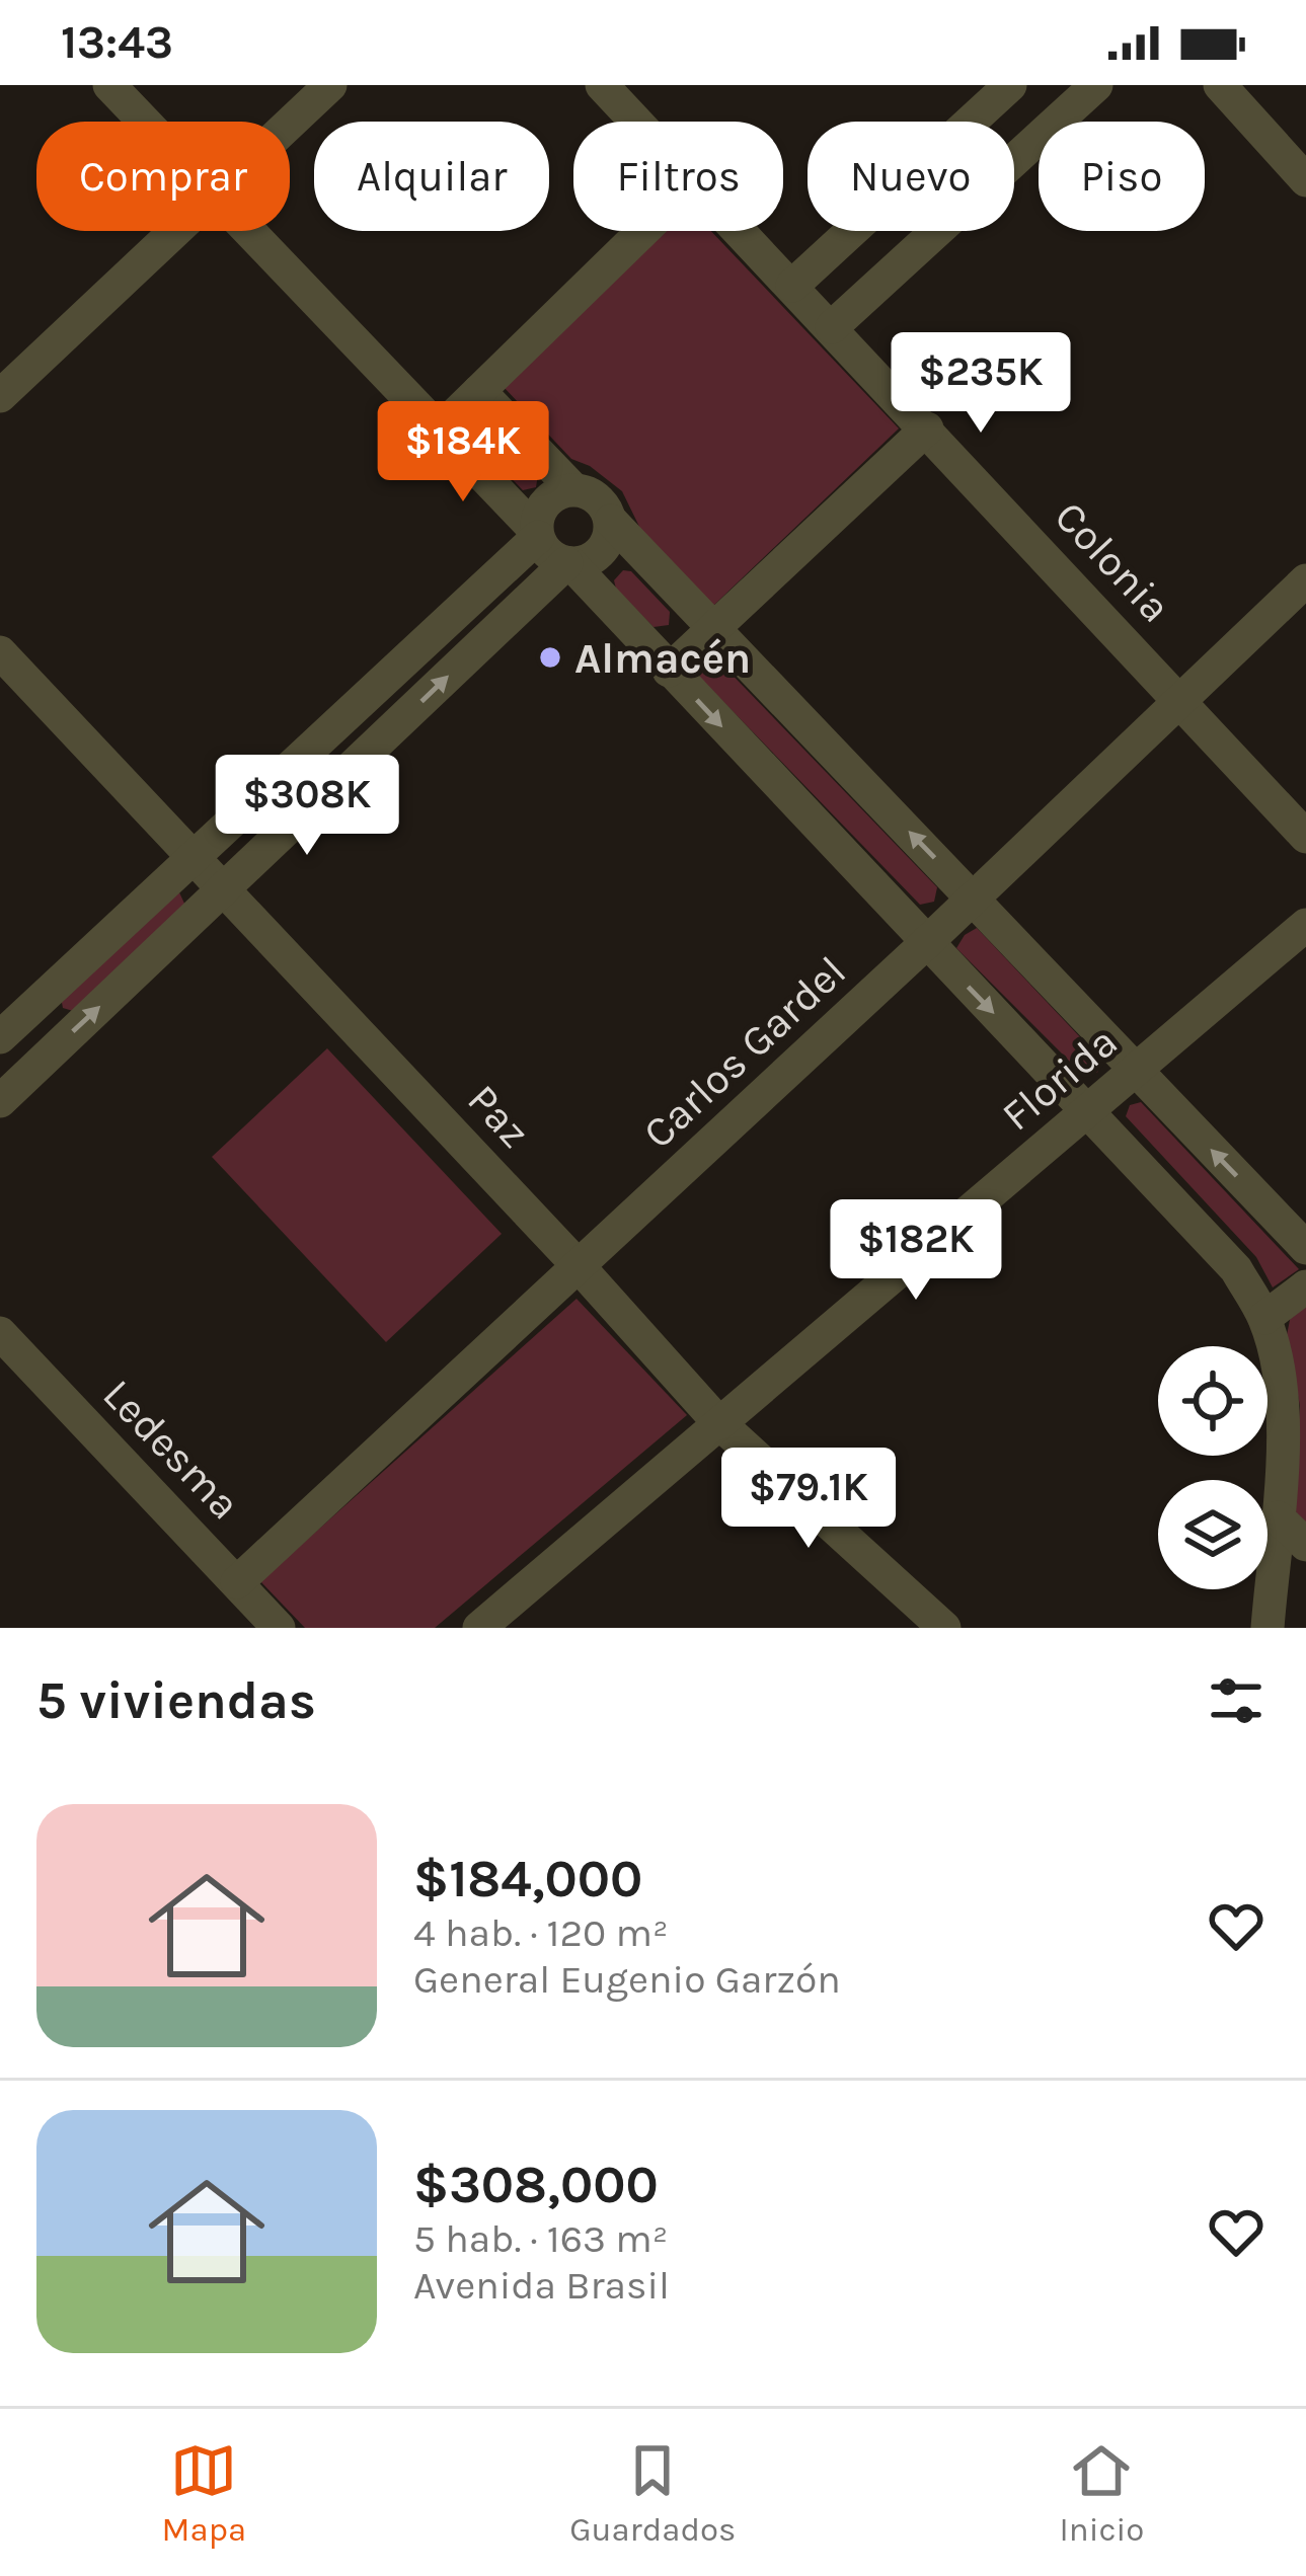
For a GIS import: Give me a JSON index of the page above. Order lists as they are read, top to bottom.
{
  "streets": {
    "street": [
      "Colonia",
      "Carlos Gardel",
      "Florida",
      "Paz",
      "Ledesma"
    ]
  },
  "crossings": [
    ["Colonia", "Carlos Gardel"],
    ["Carlos Gardel", "Paz"],
    ["Carlos Gardel", "Ledesma"],
    ["Florida", "Paz"]
  ],
  "places": ["Almacén"],
  "page": {
    "status": "13:43",
    "chip": [
      "Comprar",
      "Alquilar",
      "Filtros",
      "Nuevo",
      "Piso"
    ],
    "price": [
      "$235K",
      "$184K",
      "$308K",
      "$182K",
      "$79.1K"
    ],
    "heading": "5 viviendas",
    "list": [
      {
        "name": "$184,000",
        "note": "4 hab. · 120 m² · General Eugenio Garzón"
      },
      {
        "name": "$308,000",
        "note": "5 hab. · 163 m² · Avenida Brasil"
      }
    ],
    "tabs": ["Mapa", "Guardados", "Inicio"]
  }
}
